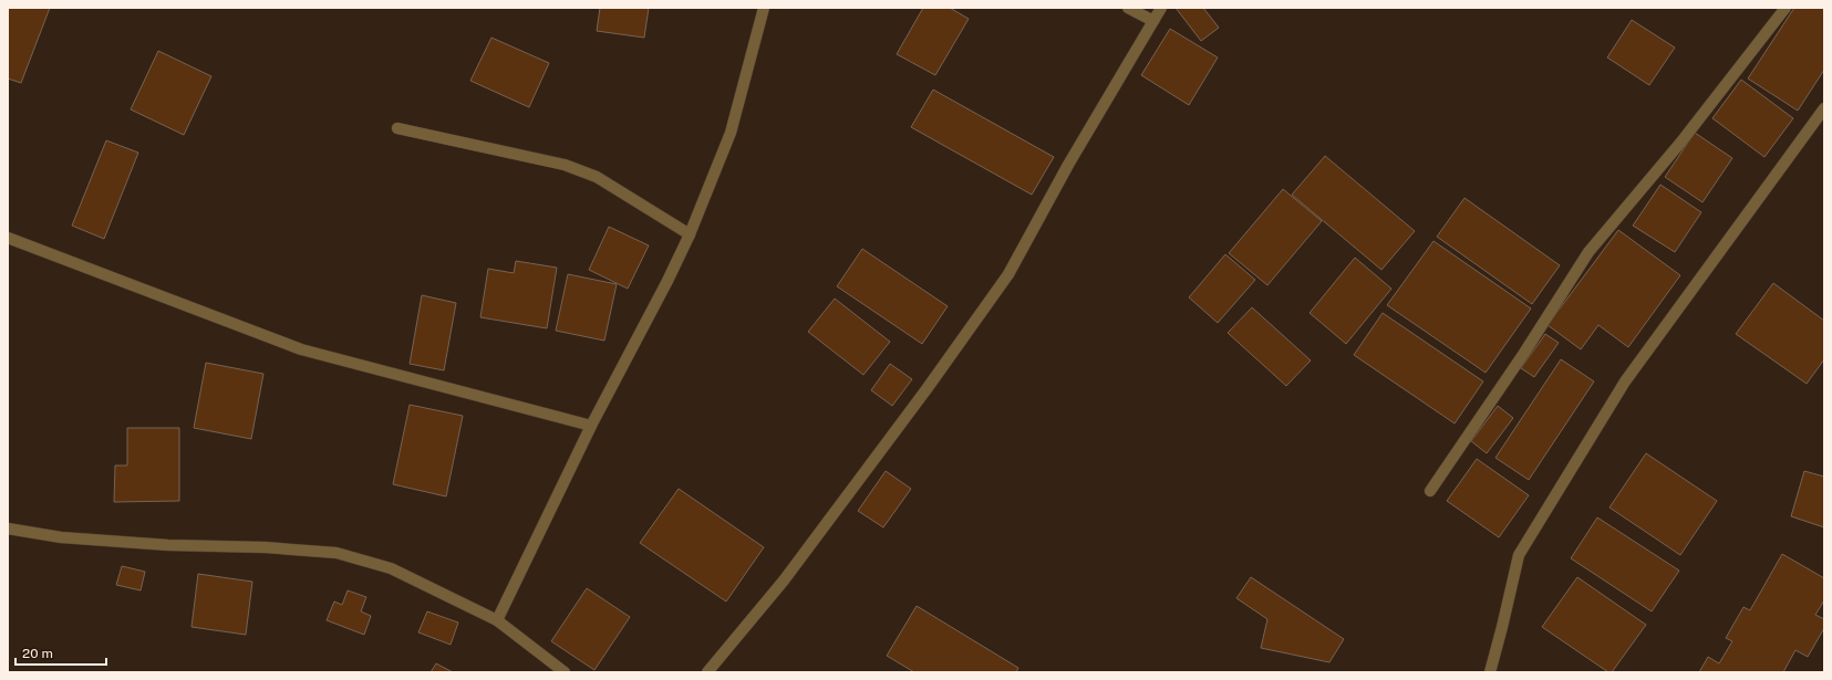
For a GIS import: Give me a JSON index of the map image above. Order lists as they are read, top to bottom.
{
  "scale_bar": "20 m"
}
